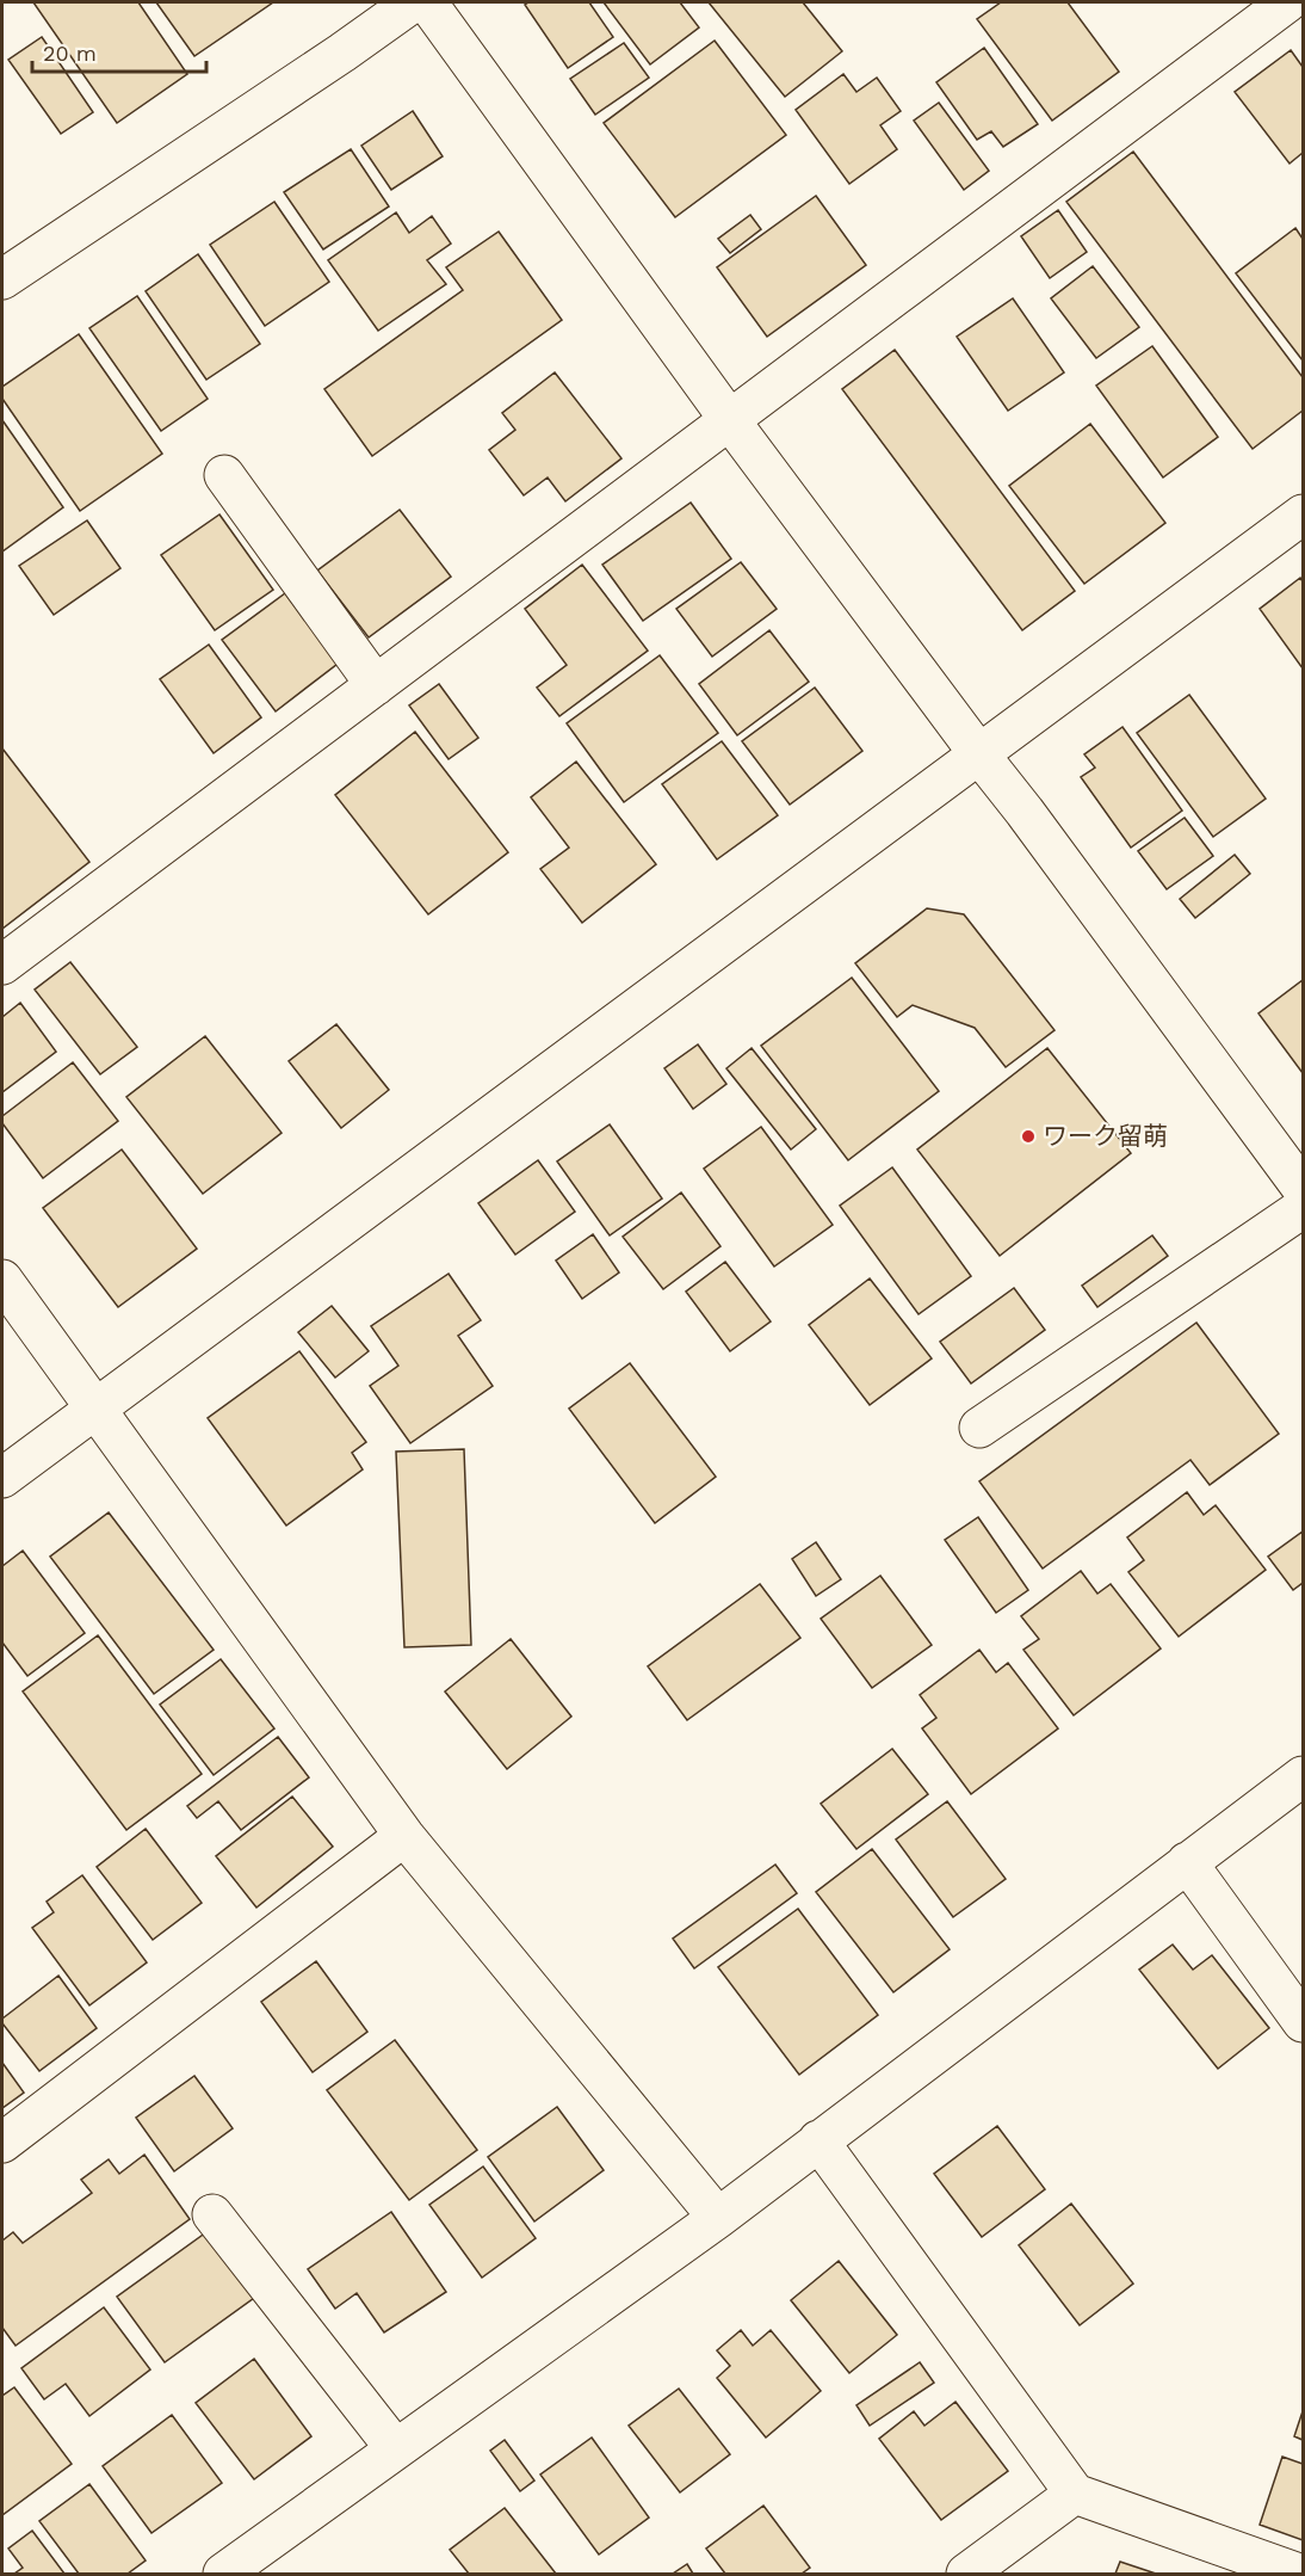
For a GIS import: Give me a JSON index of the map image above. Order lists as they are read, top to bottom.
{
  "places": ["ワーク留萌"],
  "scale_bar": "20 m"
}
